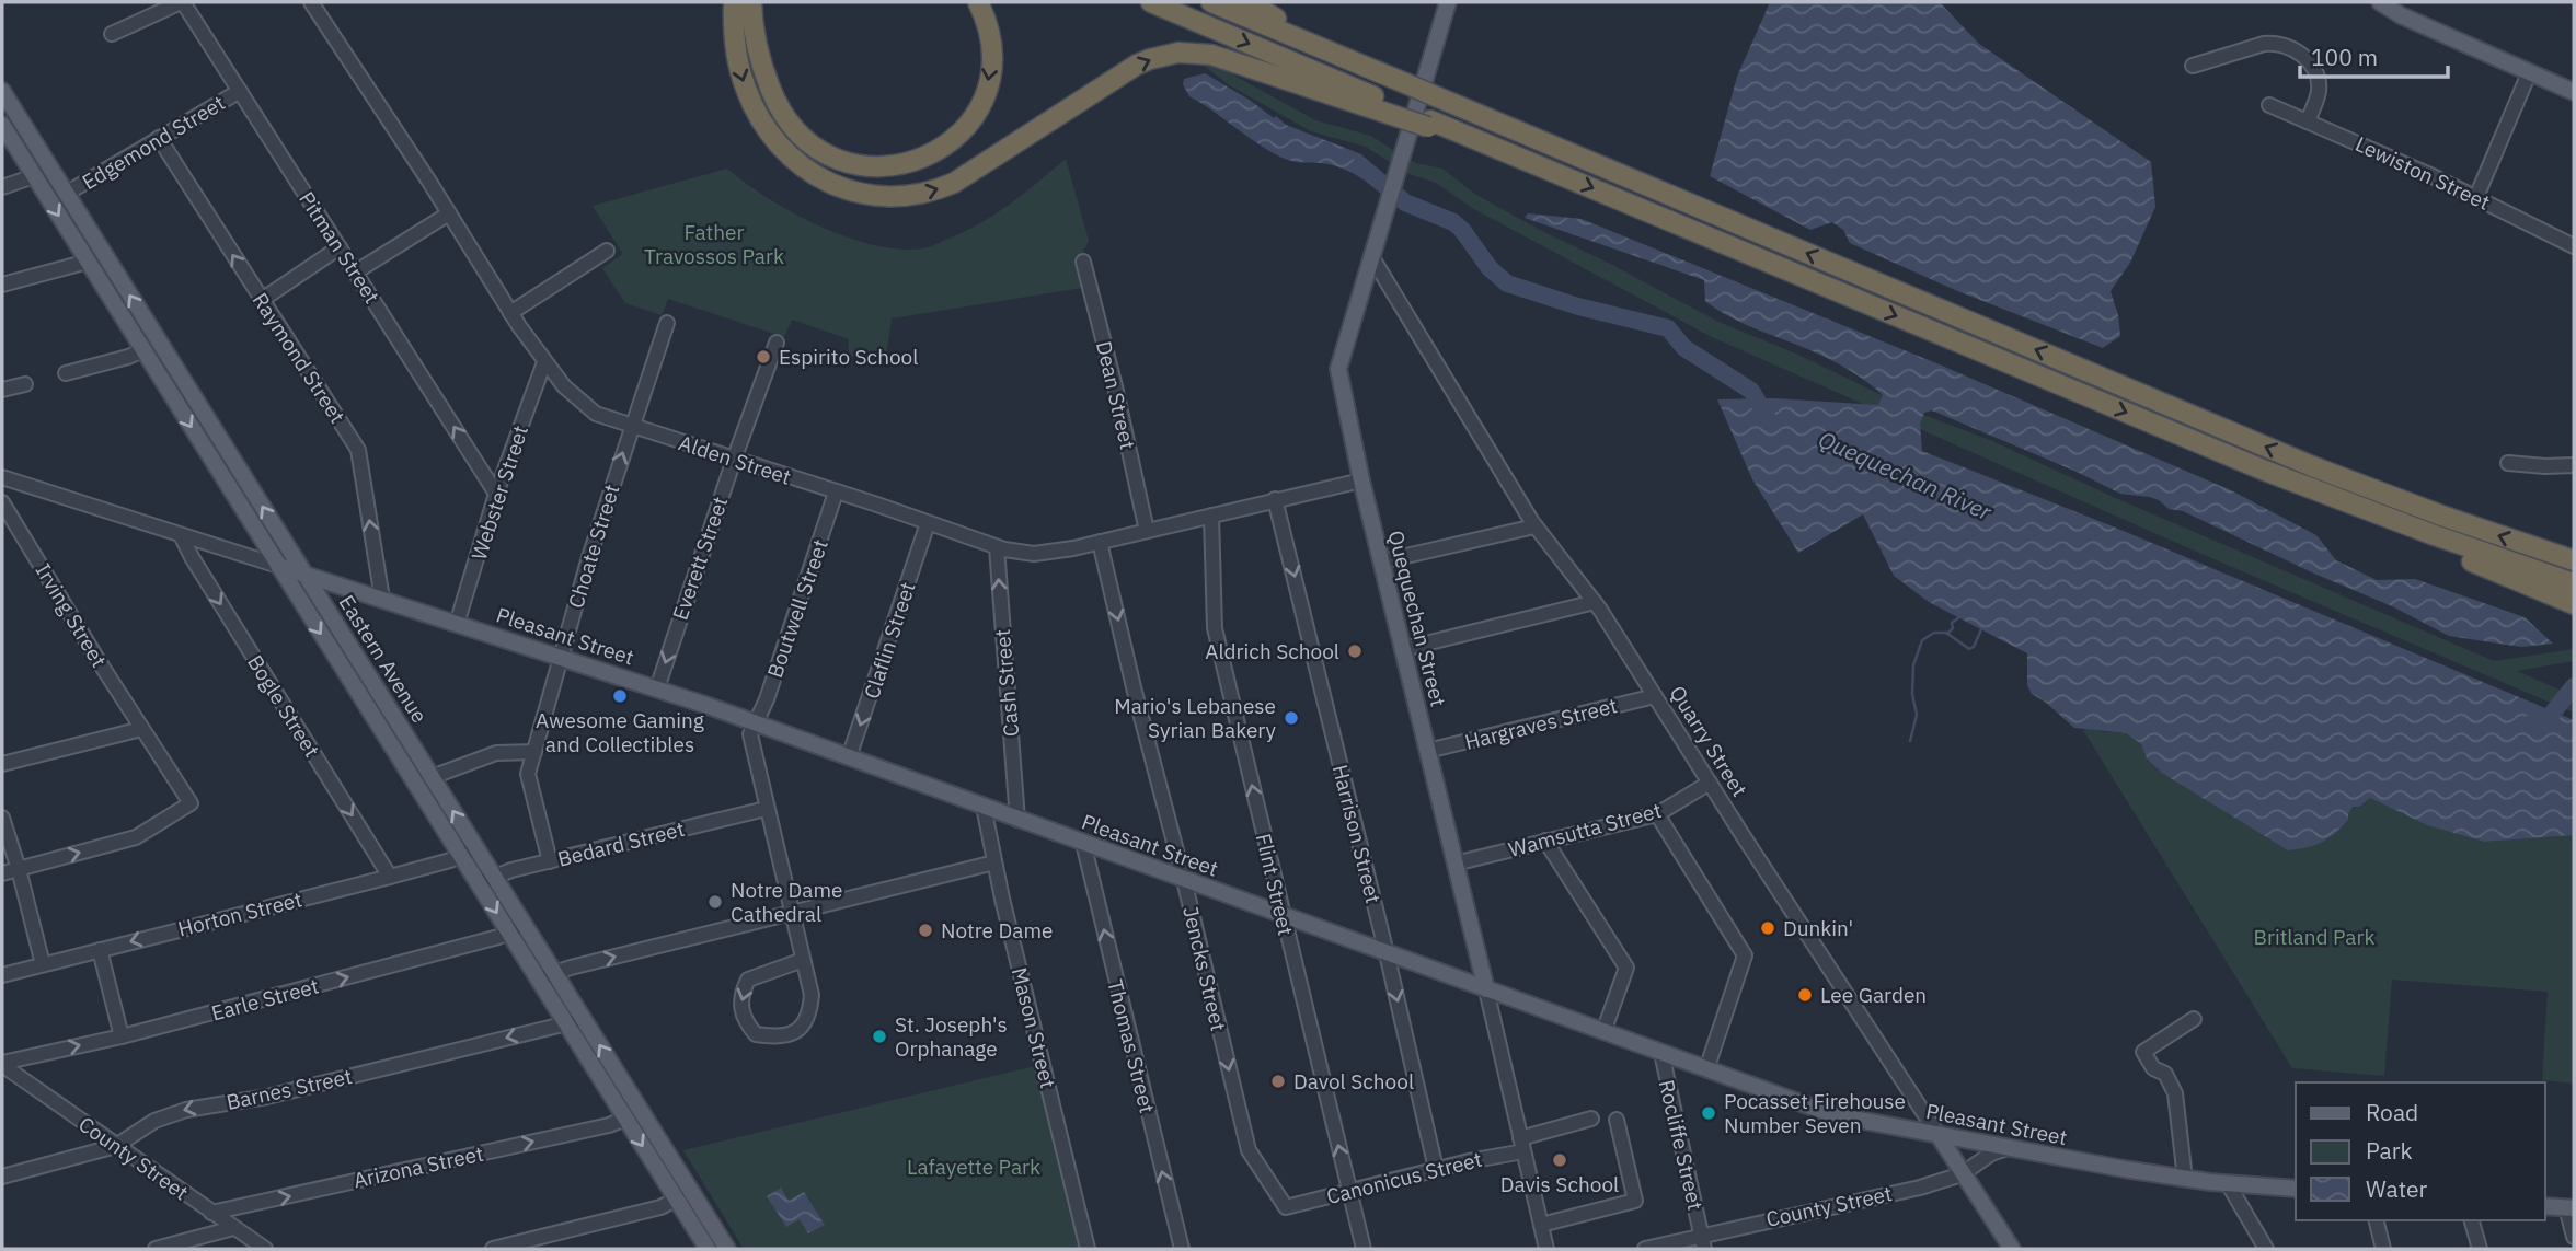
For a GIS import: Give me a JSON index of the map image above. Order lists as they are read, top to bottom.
{
  "streets": {
    "main road": [
      "Quequechan Street",
      "Pleasant Street",
      "Eastern Avenue",
      "Quarry Street"
    ],
    "street": [
      "Edgemond Street",
      "Lewiston Street",
      "Pitman Street",
      "Raymond Street",
      "Dean Street",
      "Alden Street",
      "Webster Street",
      "Choate Street",
      "Everett Street",
      "Boutwell Street",
      "Irving Street",
      "Claflin Street",
      "Cash Street",
      "Bogle Street",
      "Hargraves Street",
      "Wamsutta Street",
      "Harrison Street",
      "Bedard Street",
      "Flint Street",
      "Horton Street",
      "Jencks Street",
      "Earle Street",
      "Mason Street",
      "Thomas Street",
      "Barnes Street",
      "Rocliffe Street",
      "County Street",
      "Arizona Street",
      "Canonicus Street"
    ]
  },
  "crossings": [
    ["Edgemond Street", "Pitman Street"],
    ["Edgemond Street", "Raymond Street"],
    ["Edgemond Street", "Eastern Avenue"],
    ["Pitman Street", "Webster Street"],
    ["Raymond Street", "Pleasant Street"],
    ["Dean Street", "Alden Street"],
    ["Alden Street", "Webster Street"],
    ["Alden Street", "Choate Street"],
    ["Alden Street", "Everett Street"],
    ["Alden Street", "Boutwell Street"],
    ["Alden Street", "Quequechan Street"],
    ["Alden Street", "Claflin Street"],
    ["Alden Street", "Cash Street"],
    ["Alden Street", "Harrison Street"],
    ["Alden Street", "Flint Street"],
    ["Alden Street", "Jencks Street"],
    ["Webster Street", "Pleasant Street"],
    ["Choate Street", "Pleasant Street"],
    ["Choate Street", "Bedard Street"],
    ["Everett Street", "Pleasant Street"],
    ["Boutwell Street", "Pleasant Street"],
    ["Quequechan Street", "Pleasant Street"],
    ["Quequechan Street", "Hargraves Street"],
    ["Quequechan Street", "Quarry Street"],
    ["Quequechan Street", "Wamsutta Street"],
    ["Quequechan Street", "Canonicus Street"],
    ["Pleasant Street", "Claflin Street"],
    ["Pleasant Street", "Eastern Avenue"],
    ["Pleasant Street", "Cash Street"],
    ["Pleasant Street", "Bogle Street"],
    ["Pleasant Street", "Quarry Street"],
    ["Pleasant Street", "Harrison Street"],
    ["Pleasant Street", "Flint Street"],
    ["Pleasant Street", "Jencks Street"],
    ["Pleasant Street", "Mason Street"],
    ["Pleasant Street", "Thomas Street"],
    ["Pleasant Street", "Rocliffe Street"],
    ["Pleasant Street", "County Street"],
    ["Eastern Avenue", "Bedard Street"],
    ["Eastern Avenue", "Horton Street"],
    ["Eastern Avenue", "Earle Street"],
    ["Eastern Avenue", "Barnes Street"],
    ["Eastern Avenue", "Arizona Street"],
    ["Bogle Street", "Horton Street"],
    ["Hargraves Street", "Quarry Street"],
    ["Quarry Street", "Wamsutta Street"],
    ["Quarry Street", "County Street"],
    ["Harrison Street", "Canonicus Street"],
    ["Flint Street", "Canonicus Street"],
    ["Jencks Street", "Canonicus Street"],
    ["Earle Street", "County Street"],
    ["Barnes Street", "County Street"],
    ["Rocliffe Street", "County Street"],
    ["County Street", "Arizona Street"]
  ],
  "one_way": [
    "Pitman Street",
    "Raymond Street",
    "Choate Street",
    "Everett Street",
    "Claflin Street",
    "Cash Street",
    "Bogle Street",
    "Harrison Street",
    "Flint Street",
    "Horton Street",
    "Jencks Street",
    "Earle Street",
    "Thomas Street",
    "Barnes Street"
  ],
  "water": ["Quequechan River"],
  "parks": ["Father Travossos Park", "Britland Park", "Lafayette Park"],
  "places": [
    "Espirito School",
    "Aldrich School",
    "Awesome Gaming and Collectibles",
    "Mario's Lebanese Syrian Bakery",
    "Notre Dame Cathedral",
    "Dunkin'",
    "Notre Dame",
    "Lee Garden",
    "St. Joseph's Orphanage",
    "Davol School",
    "Pocasset Firehouse Number Seven",
    "Davis School"
  ],
  "legend": ["Road", "Park", "Water"],
  "scale_bar": "100 m"
}
